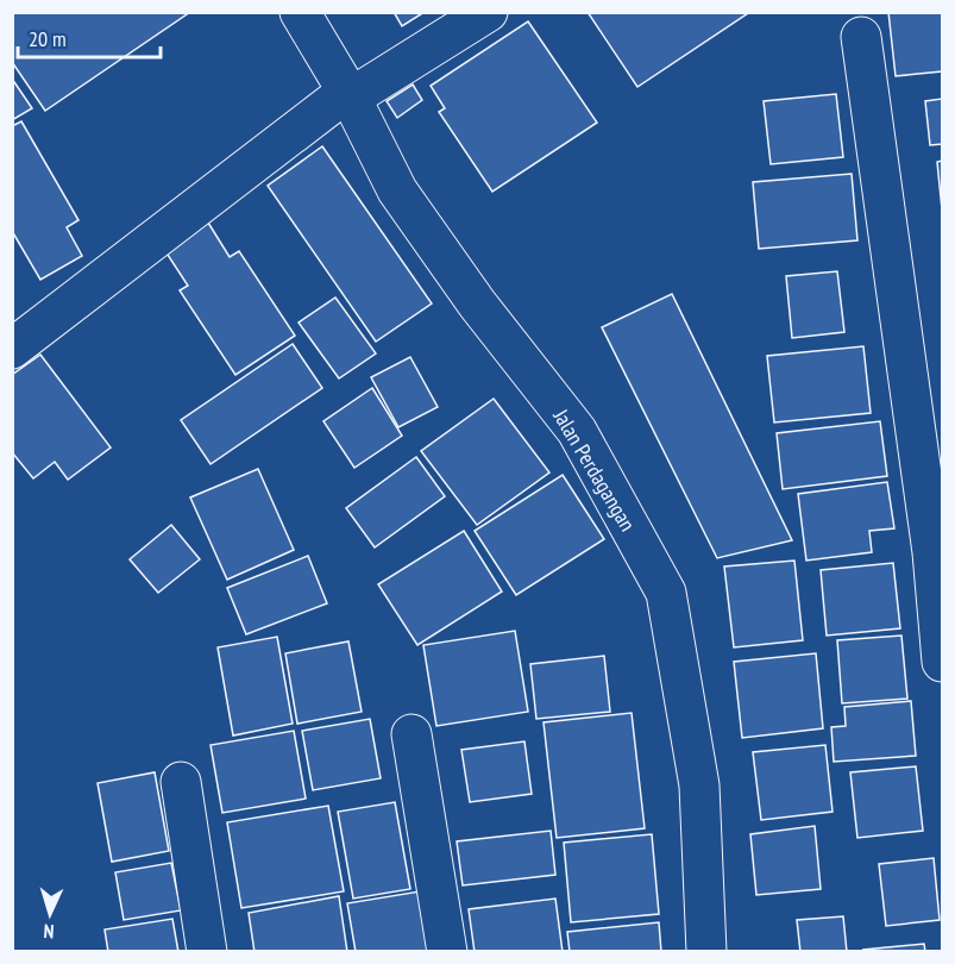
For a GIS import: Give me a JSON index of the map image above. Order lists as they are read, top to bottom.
{
  "streets": {
    "street": ["Jalan Perdagangan"]
  },
  "scale_bar": "20 m",
  "north": "bottom"
}
